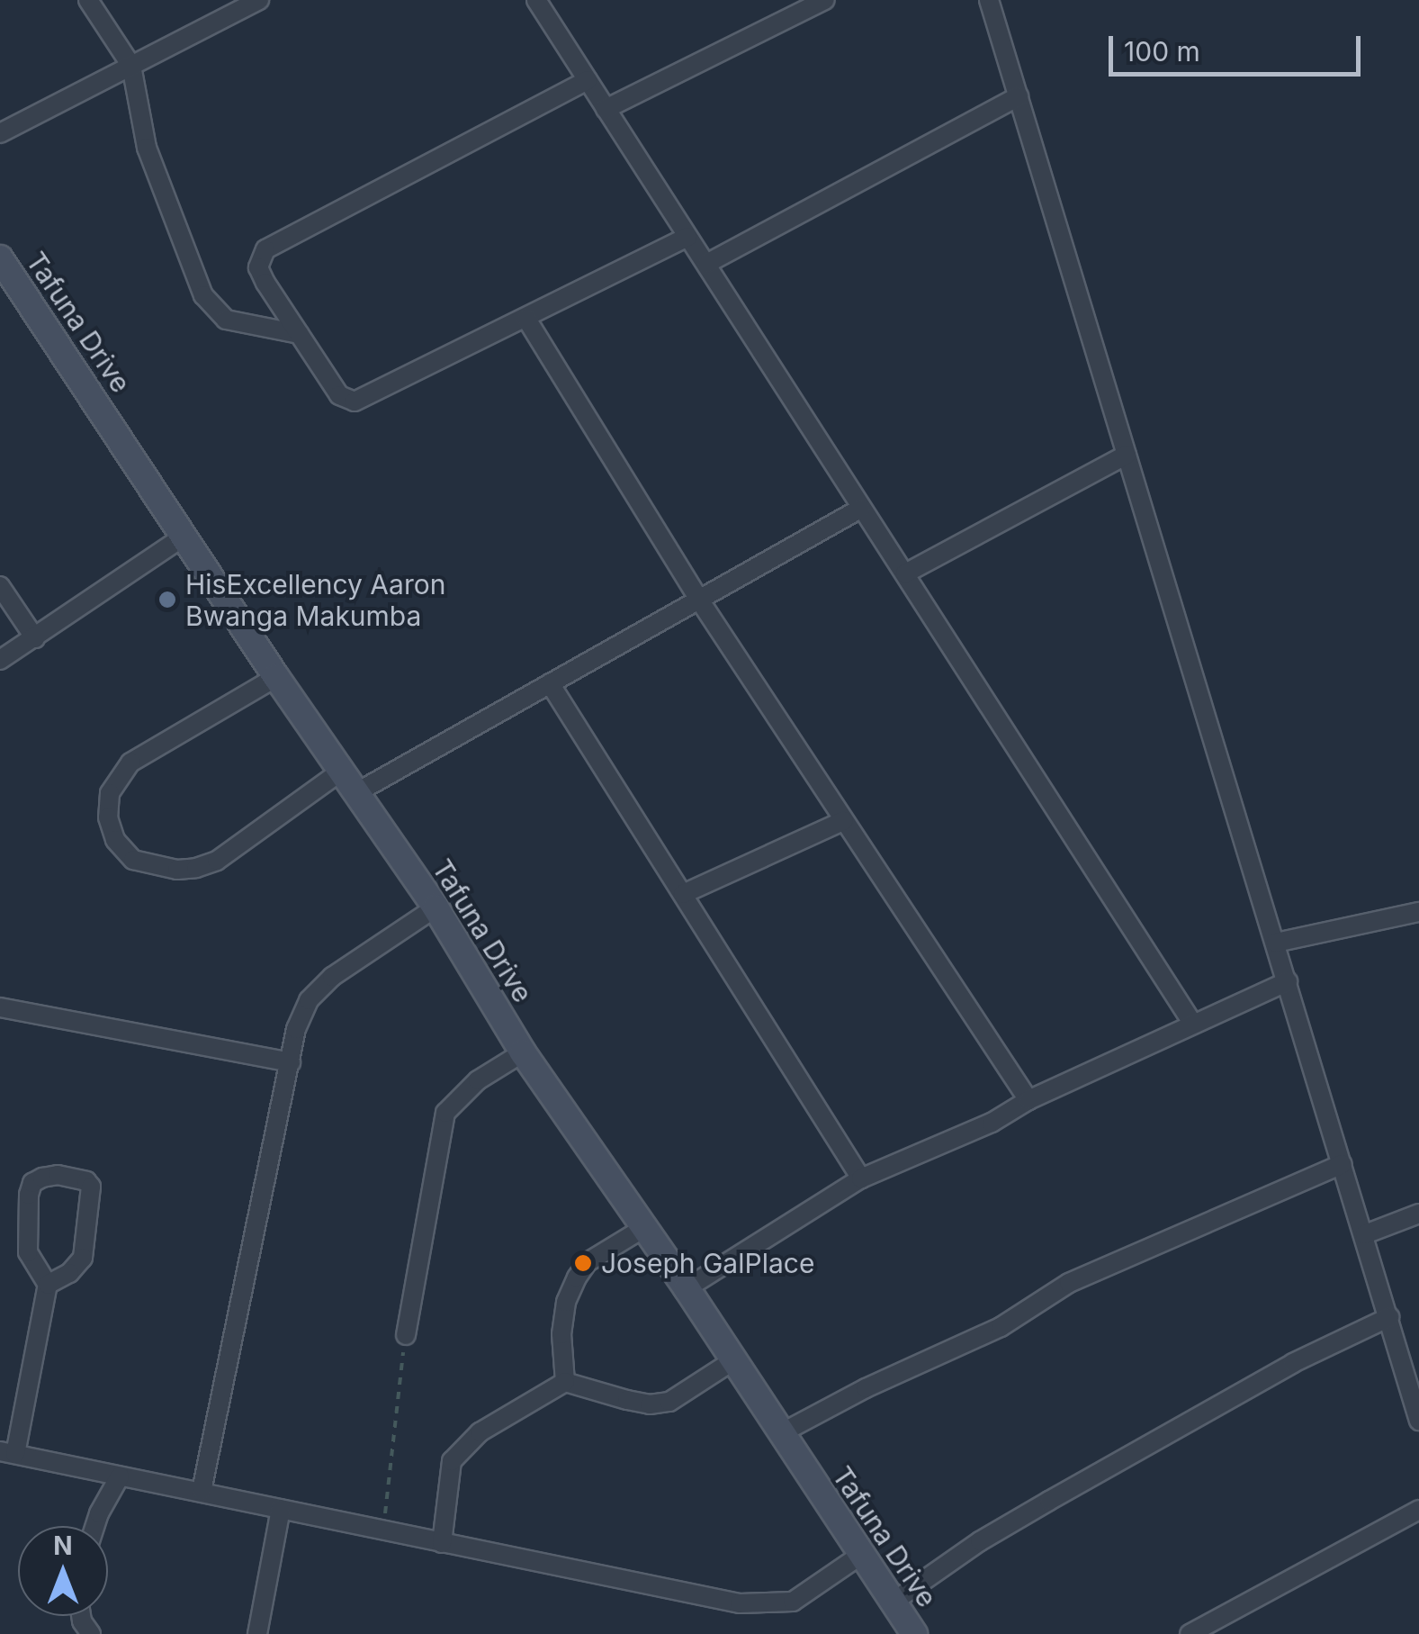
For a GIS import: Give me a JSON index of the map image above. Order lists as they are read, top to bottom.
{
  "streets": {
    "main road": ["Tafuna Drive"]
  },
  "places": ["HisExcellency Aaron Bwanga Makumba", "Joseph GalPlace"],
  "scale_bar": "100 m",
  "north": "top"
}
